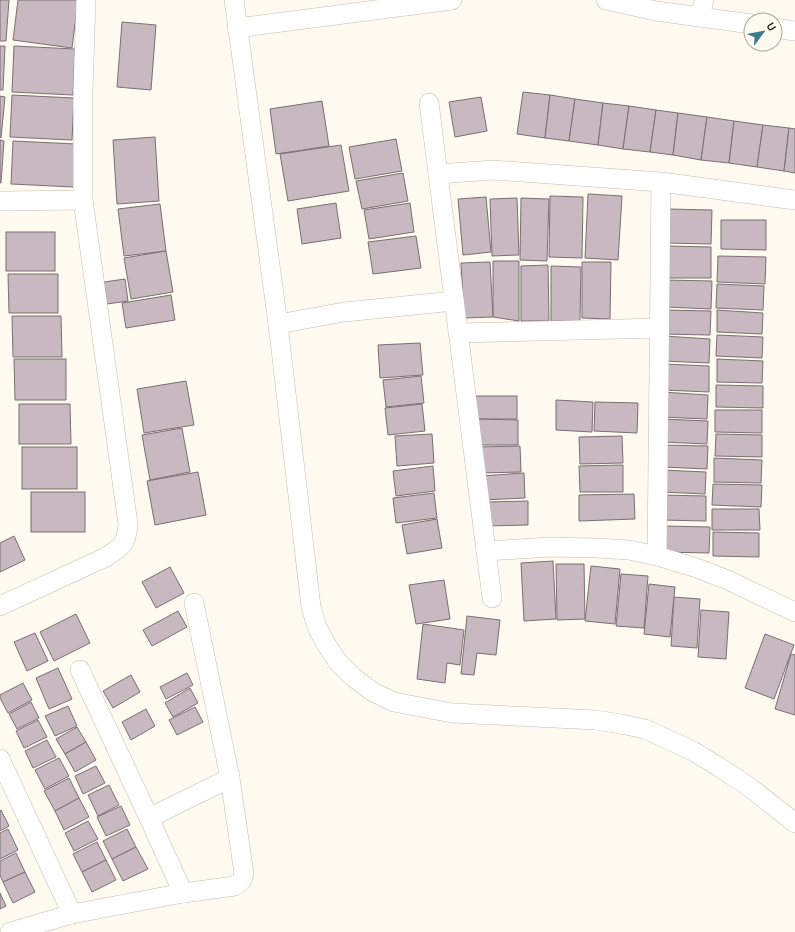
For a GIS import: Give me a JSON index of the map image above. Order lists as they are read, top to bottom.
{
  "north": "top right"
}
